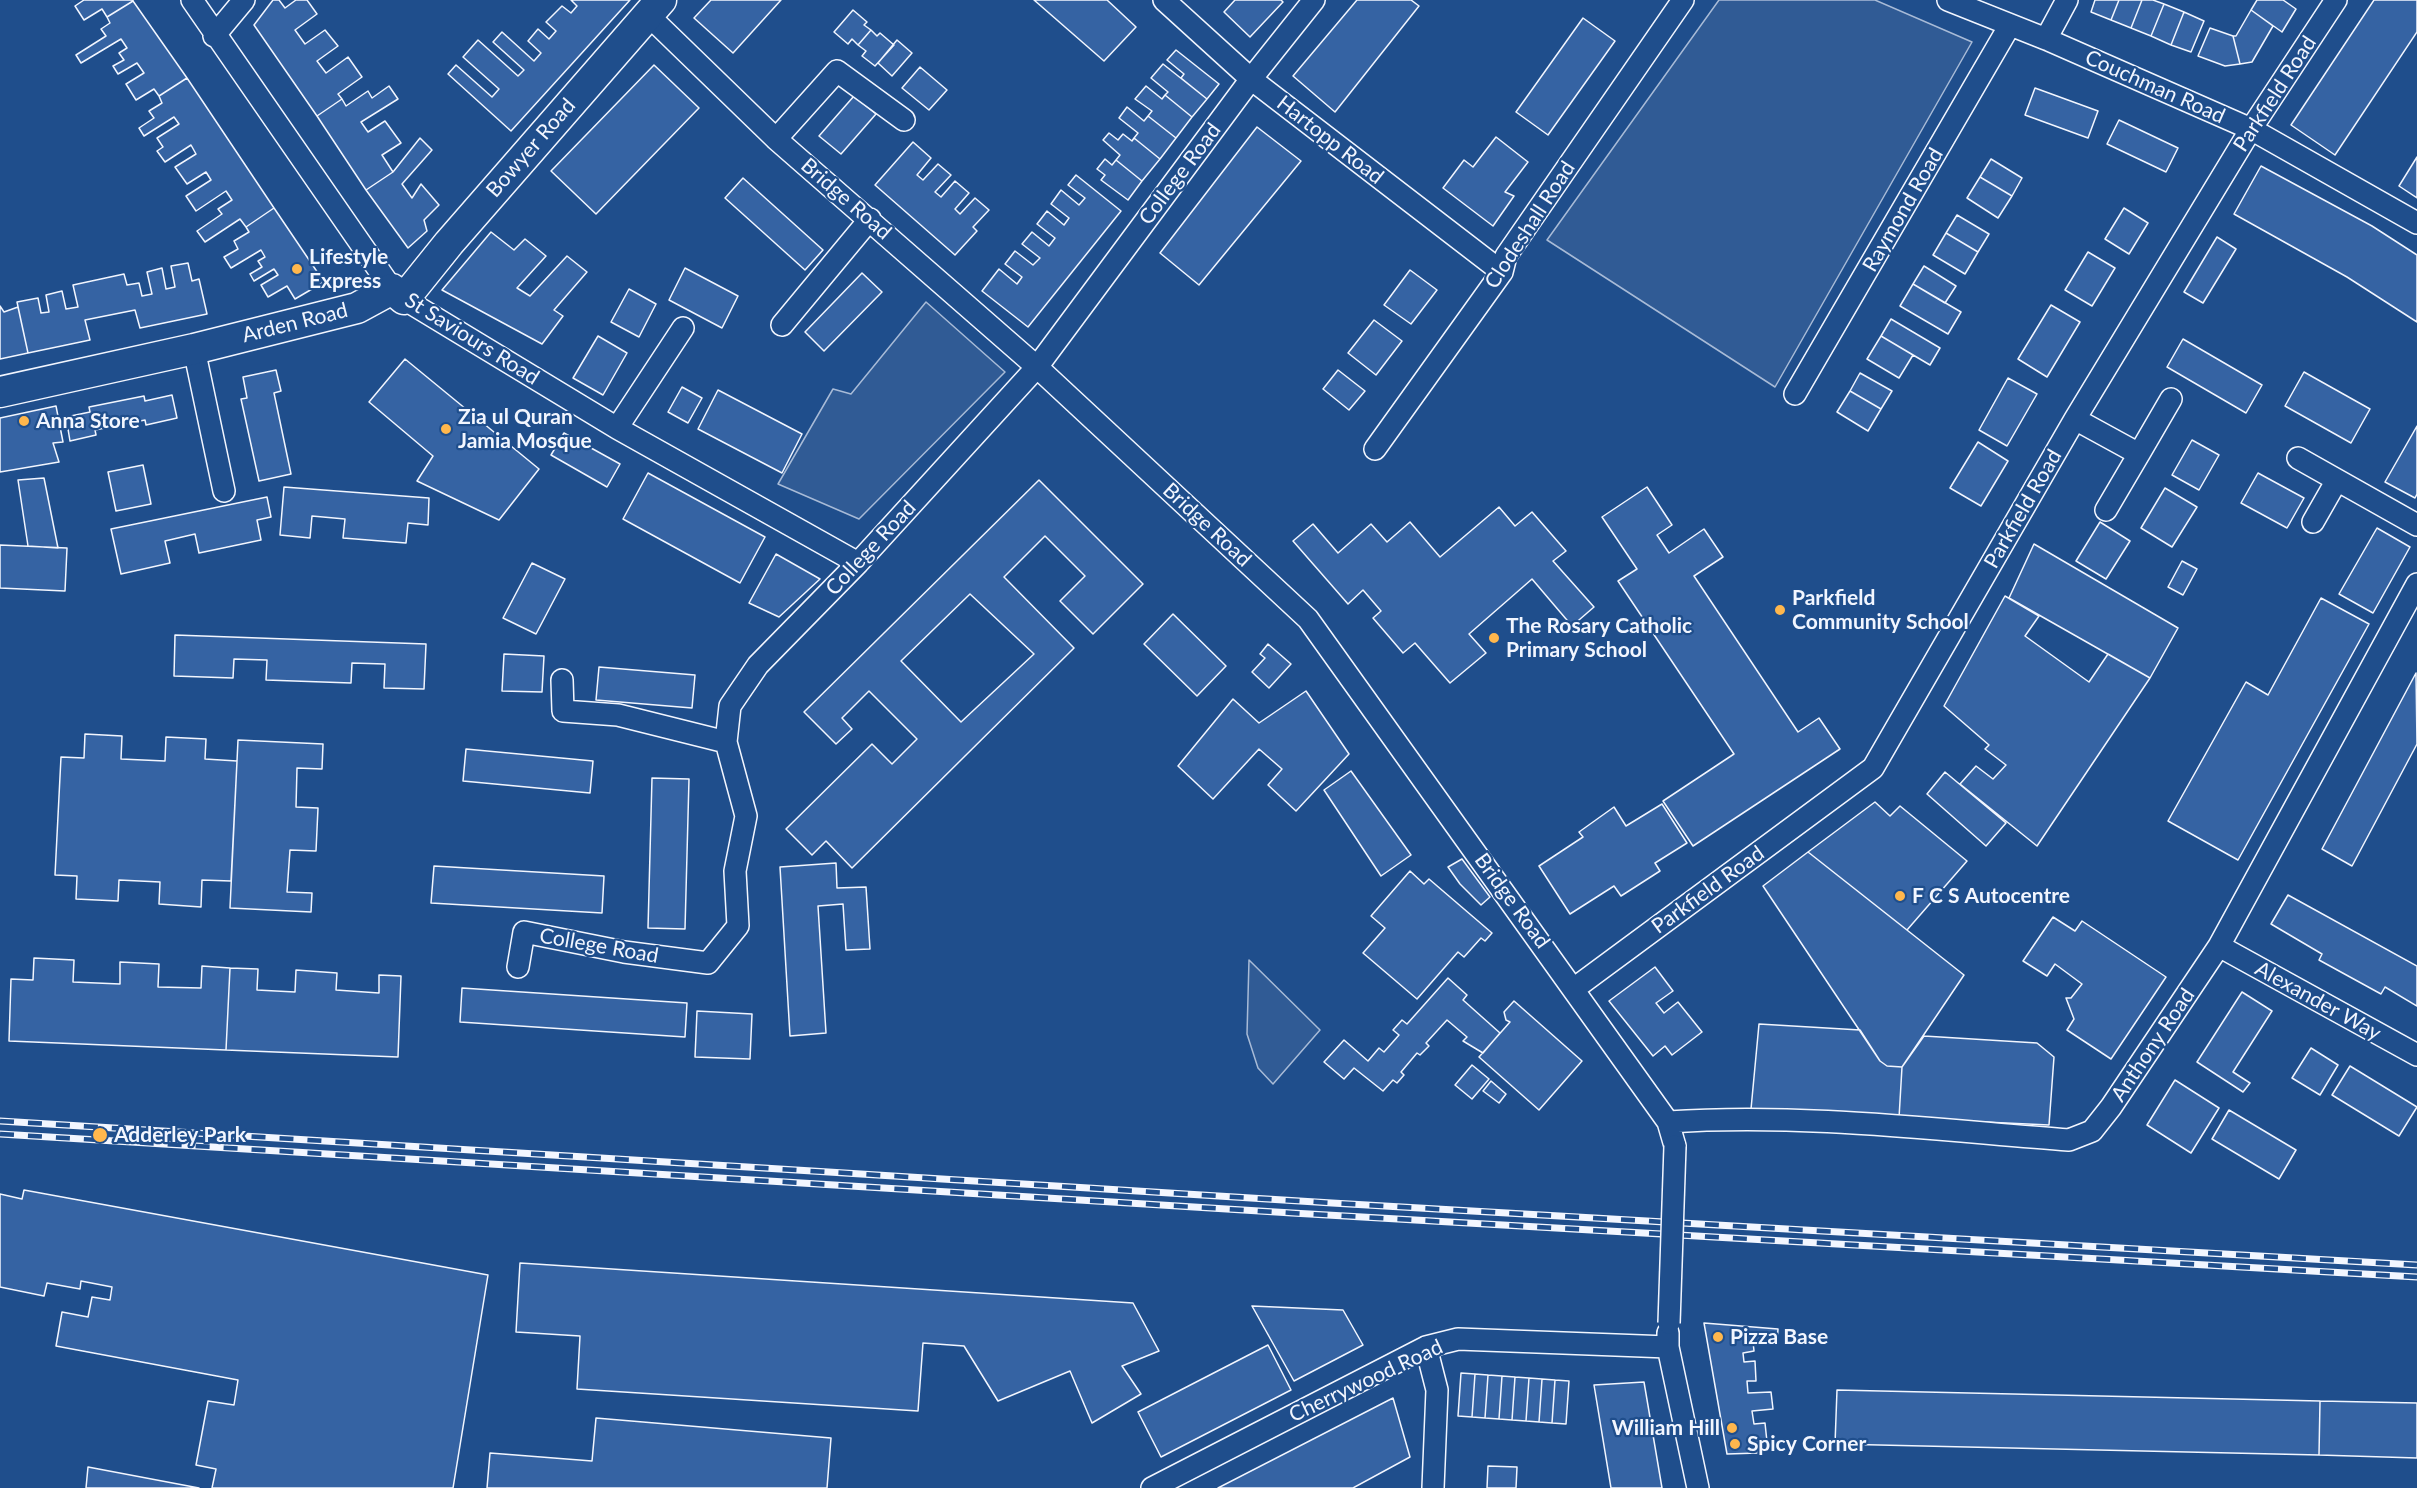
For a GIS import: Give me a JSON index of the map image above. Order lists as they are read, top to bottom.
{
  "streets": {
    "main road": ["Bowyer Road", "Arden Road"],
    "street": [
      "Couchman Road",
      "Parkfield Road",
      "Hartopp Road",
      "College Road",
      "Bridge Road",
      "Raymond Road",
      "Clodeshall Road",
      "St Saviours Road",
      "Alexander Way",
      "Anthony Road",
      "Cherrywood Road"
    ]
  },
  "crossings": [
    ["Couchman Road", "Parkfield Road"],
    ["Couchman Road", "Raymond Road"],
    ["Parkfield Road", "Bridge Road"],
    ["Hartopp Road", "College Road"],
    ["Hartopp Road", "Clodeshall Road"],
    ["Bowyer Road", "Bridge Road"],
    ["Bowyer Road", "Arden Road"],
    ["Bowyer Road", "St Saviours Road"],
    ["College Road", "Bridge Road"],
    ["College Road", "St Saviours Road"],
    ["Bridge Road", "Anthony Road"],
    ["Bridge Road", "Cherrywood Road"],
    ["Arden Road", "St Saviours Road"],
    ["Alexander Way", "Anthony Road"]
  ],
  "places": [
    "Lifestyle Express",
    "Anna Store",
    "Zia ul Quran Jamia Mosque",
    "Parkfield Community School",
    "The Rosary Catholic Primary School",
    "F C S Autocentre",
    "Adderley Park",
    "Pizza Base",
    "William Hill",
    "Spicy Corner"
  ]
}
